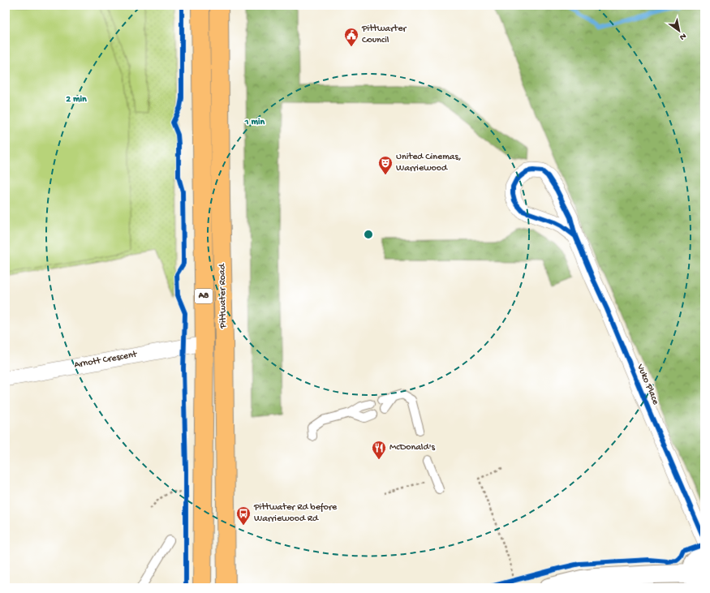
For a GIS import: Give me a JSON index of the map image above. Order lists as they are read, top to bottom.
{
  "streets": {
    "highway": ["A8", "Pittwater Road"],
    "street": ["Arnott Crescent", "Vuko Place"]
  },
  "crossings": [
    ["Pittwater Road", "Arnott Crescent"]
  ],
  "places": {
    "public building": ["Pittwarter Council"],
    "theatre": ["United Cinemas, Warriewood"],
    "restaurant": ["McDonald's"],
    "bus stop": ["Pittwater Rd before Warriewood Rd"]
  },
  "north": "bottom right",
  "rings": ["2 min", "1 min"]
}
